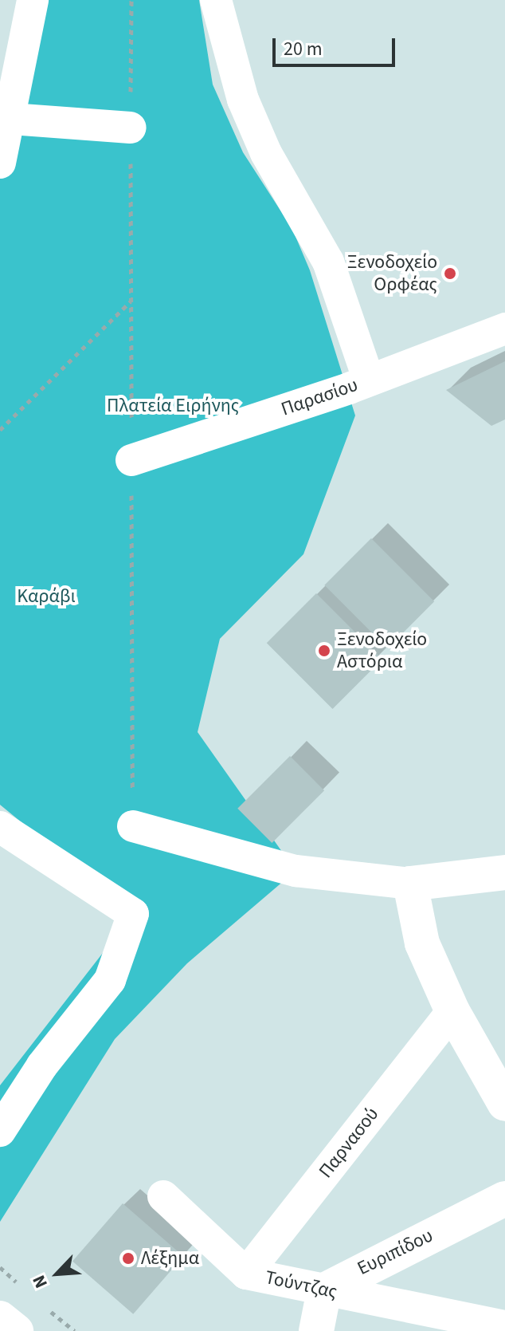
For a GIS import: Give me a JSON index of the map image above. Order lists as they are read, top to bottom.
{
  "streets": {
    "street": [
      "Παρασίου",
      "Παρνασού",
      "Ευριπίδου",
      "Τούντζας"
    ]
  },
  "crossings": [
    ["Παρνασού", "Τούντζας"],
    ["Ευριπίδου", "Τούντζας"]
  ],
  "parks": ["Πλατεία Ειρήνης", "Καράβι"],
  "places": ["Ξενοδοχείο Ορφέας", "Ξενοδοχείο Αστόρια", "Λέξημα"],
  "scale_bar": "20 m",
  "north": "bottom left"
}
